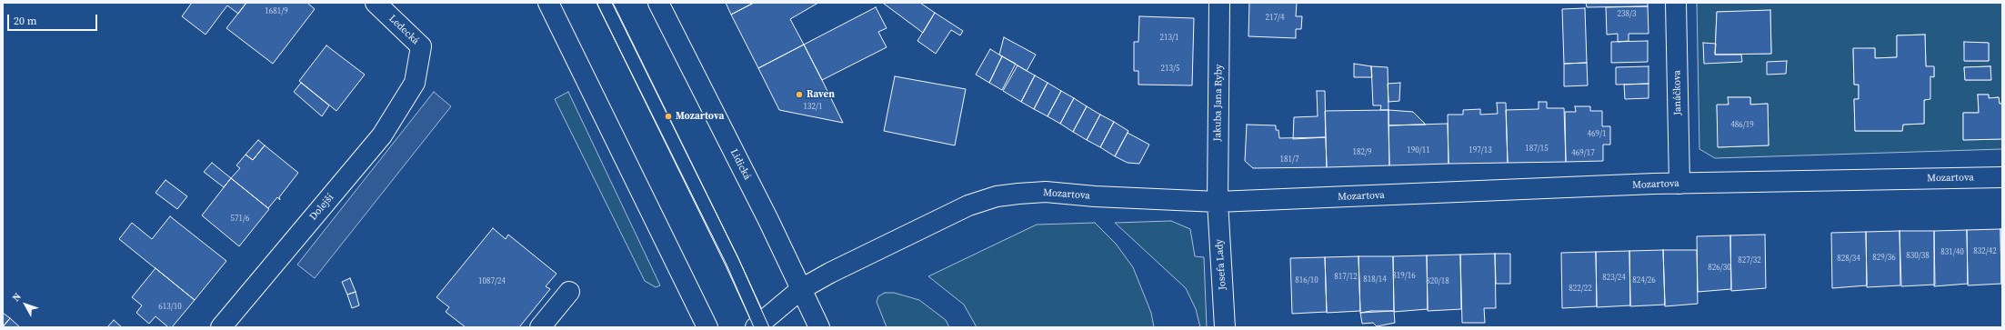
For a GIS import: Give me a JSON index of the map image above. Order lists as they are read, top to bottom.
{
  "streets": {
    "street": [
      "Ledecká",
      "Janáčkova",
      "Jakuba Jana Ryby",
      "Lidická",
      "Mozartova",
      "Dolejší",
      "Josefa Lady"
    ]
  },
  "crossings": [
    ["Ledecká", "Dolejší"],
    ["Janáčkova", "Mozartova"],
    ["Jakuba Jana Ryby", "Mozartova"],
    ["Jakuba Jana Ryby", "Josefa Lady"],
    ["Lidická", "Mozartova"],
    ["Mozartova", "Josefa Lady"]
  ],
  "places": ["Raven", "Mozartova"],
  "house_numbers": [
    "1681/9",
    "238/3",
    "217/4",
    "213/1",
    "213/5",
    "132/1",
    "486/19",
    "469/1",
    "187/15",
    "190/11",
    "197/13",
    "182/9",
    "469/17",
    "181/7",
    "571/6",
    "832/42",
    "831/40",
    "830/38",
    "829/36",
    "828/34",
    "827/32",
    "826/30",
    "819/16",
    "817/12",
    "823/24",
    "818/14",
    "816/10",
    "824/26",
    "1087/24",
    "820/18",
    "822/22",
    "613/10"
  ],
  "scale_bar": "20 m",
  "north": "top left"
}
